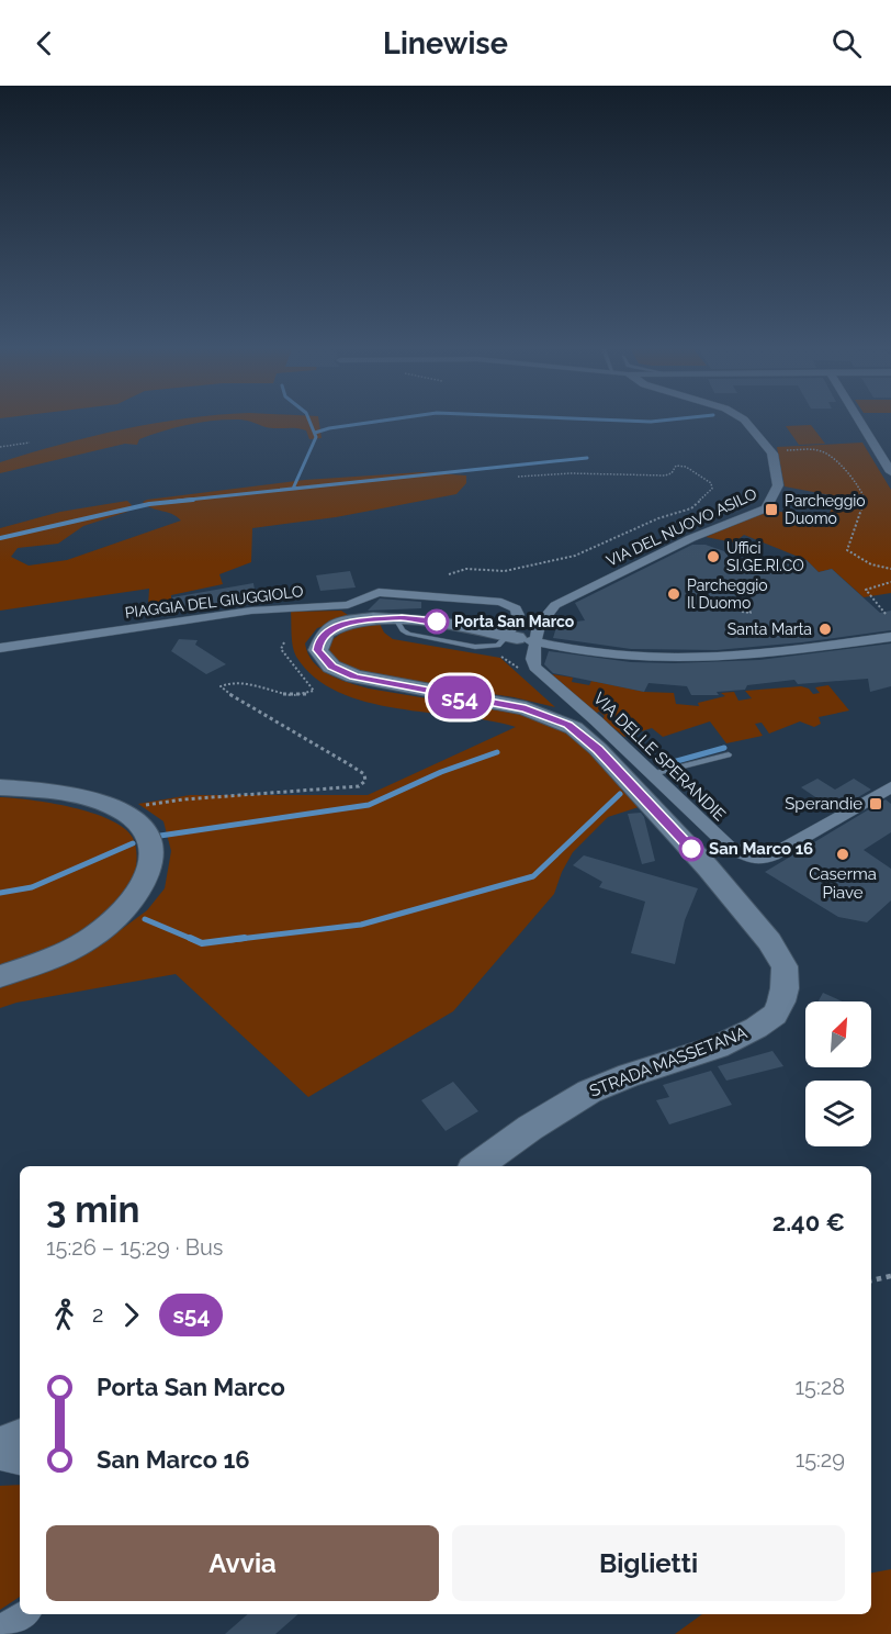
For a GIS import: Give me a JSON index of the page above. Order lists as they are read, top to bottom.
{
  "streets": {
    "street": [
      "VIA DEL NUOVO ASILO",
      "PIAGGIA DEL GIUGGIOLO",
      "VIA DELLE SPERANDIE",
      "STRADA MASSETANA"
    ]
  },
  "crossings": [
    ["VIA DEL NUOVO ASILO", "PIAGGIA DEL GIUGGIOLO"],
    ["VIA DEL NUOVO ASILO", "VIA DELLE SPERANDIE"],
    ["VIA DEL NUOVO ASILO", "STRADA MASSETANA"],
    ["PIAGGIA DEL GIUGGIOLO", "VIA DELLE SPERANDIE"],
    ["PIAGGIA DEL GIUGGIOLO", "STRADA MASSETANA"],
    ["VIA DELLE SPERANDIE", "STRADA MASSETANA"]
  ],
  "places": {
    "transit": ["Parcheggio Duomo", "Sperandie"],
    "other": [
      "Uffici SI.GE.RI.CO",
      "Parcheggio Il Duomo",
      "Porta San Marco",
      "Santa Marta",
      "San Marco 16",
      "Caserma Piave"
    ]
  },
  "lines": ["bus line s54"],
  "north": "top right",
  "page": {
    "header": "Linewise",
    "on_map": "s54",
    "heading": ["3 min", "15:26 – 15:29 · Bus", "2.40 €"],
    "legs": ["2", "s54"],
    "list": [
      {
        "name": "Porta San Marco",
        "value": "15:28"
      },
      {
        "name": "San Marco 16",
        "value": "15:29"
      }
    ],
    "buttons": ["Avvia", "Biglietti"]
  }
}
